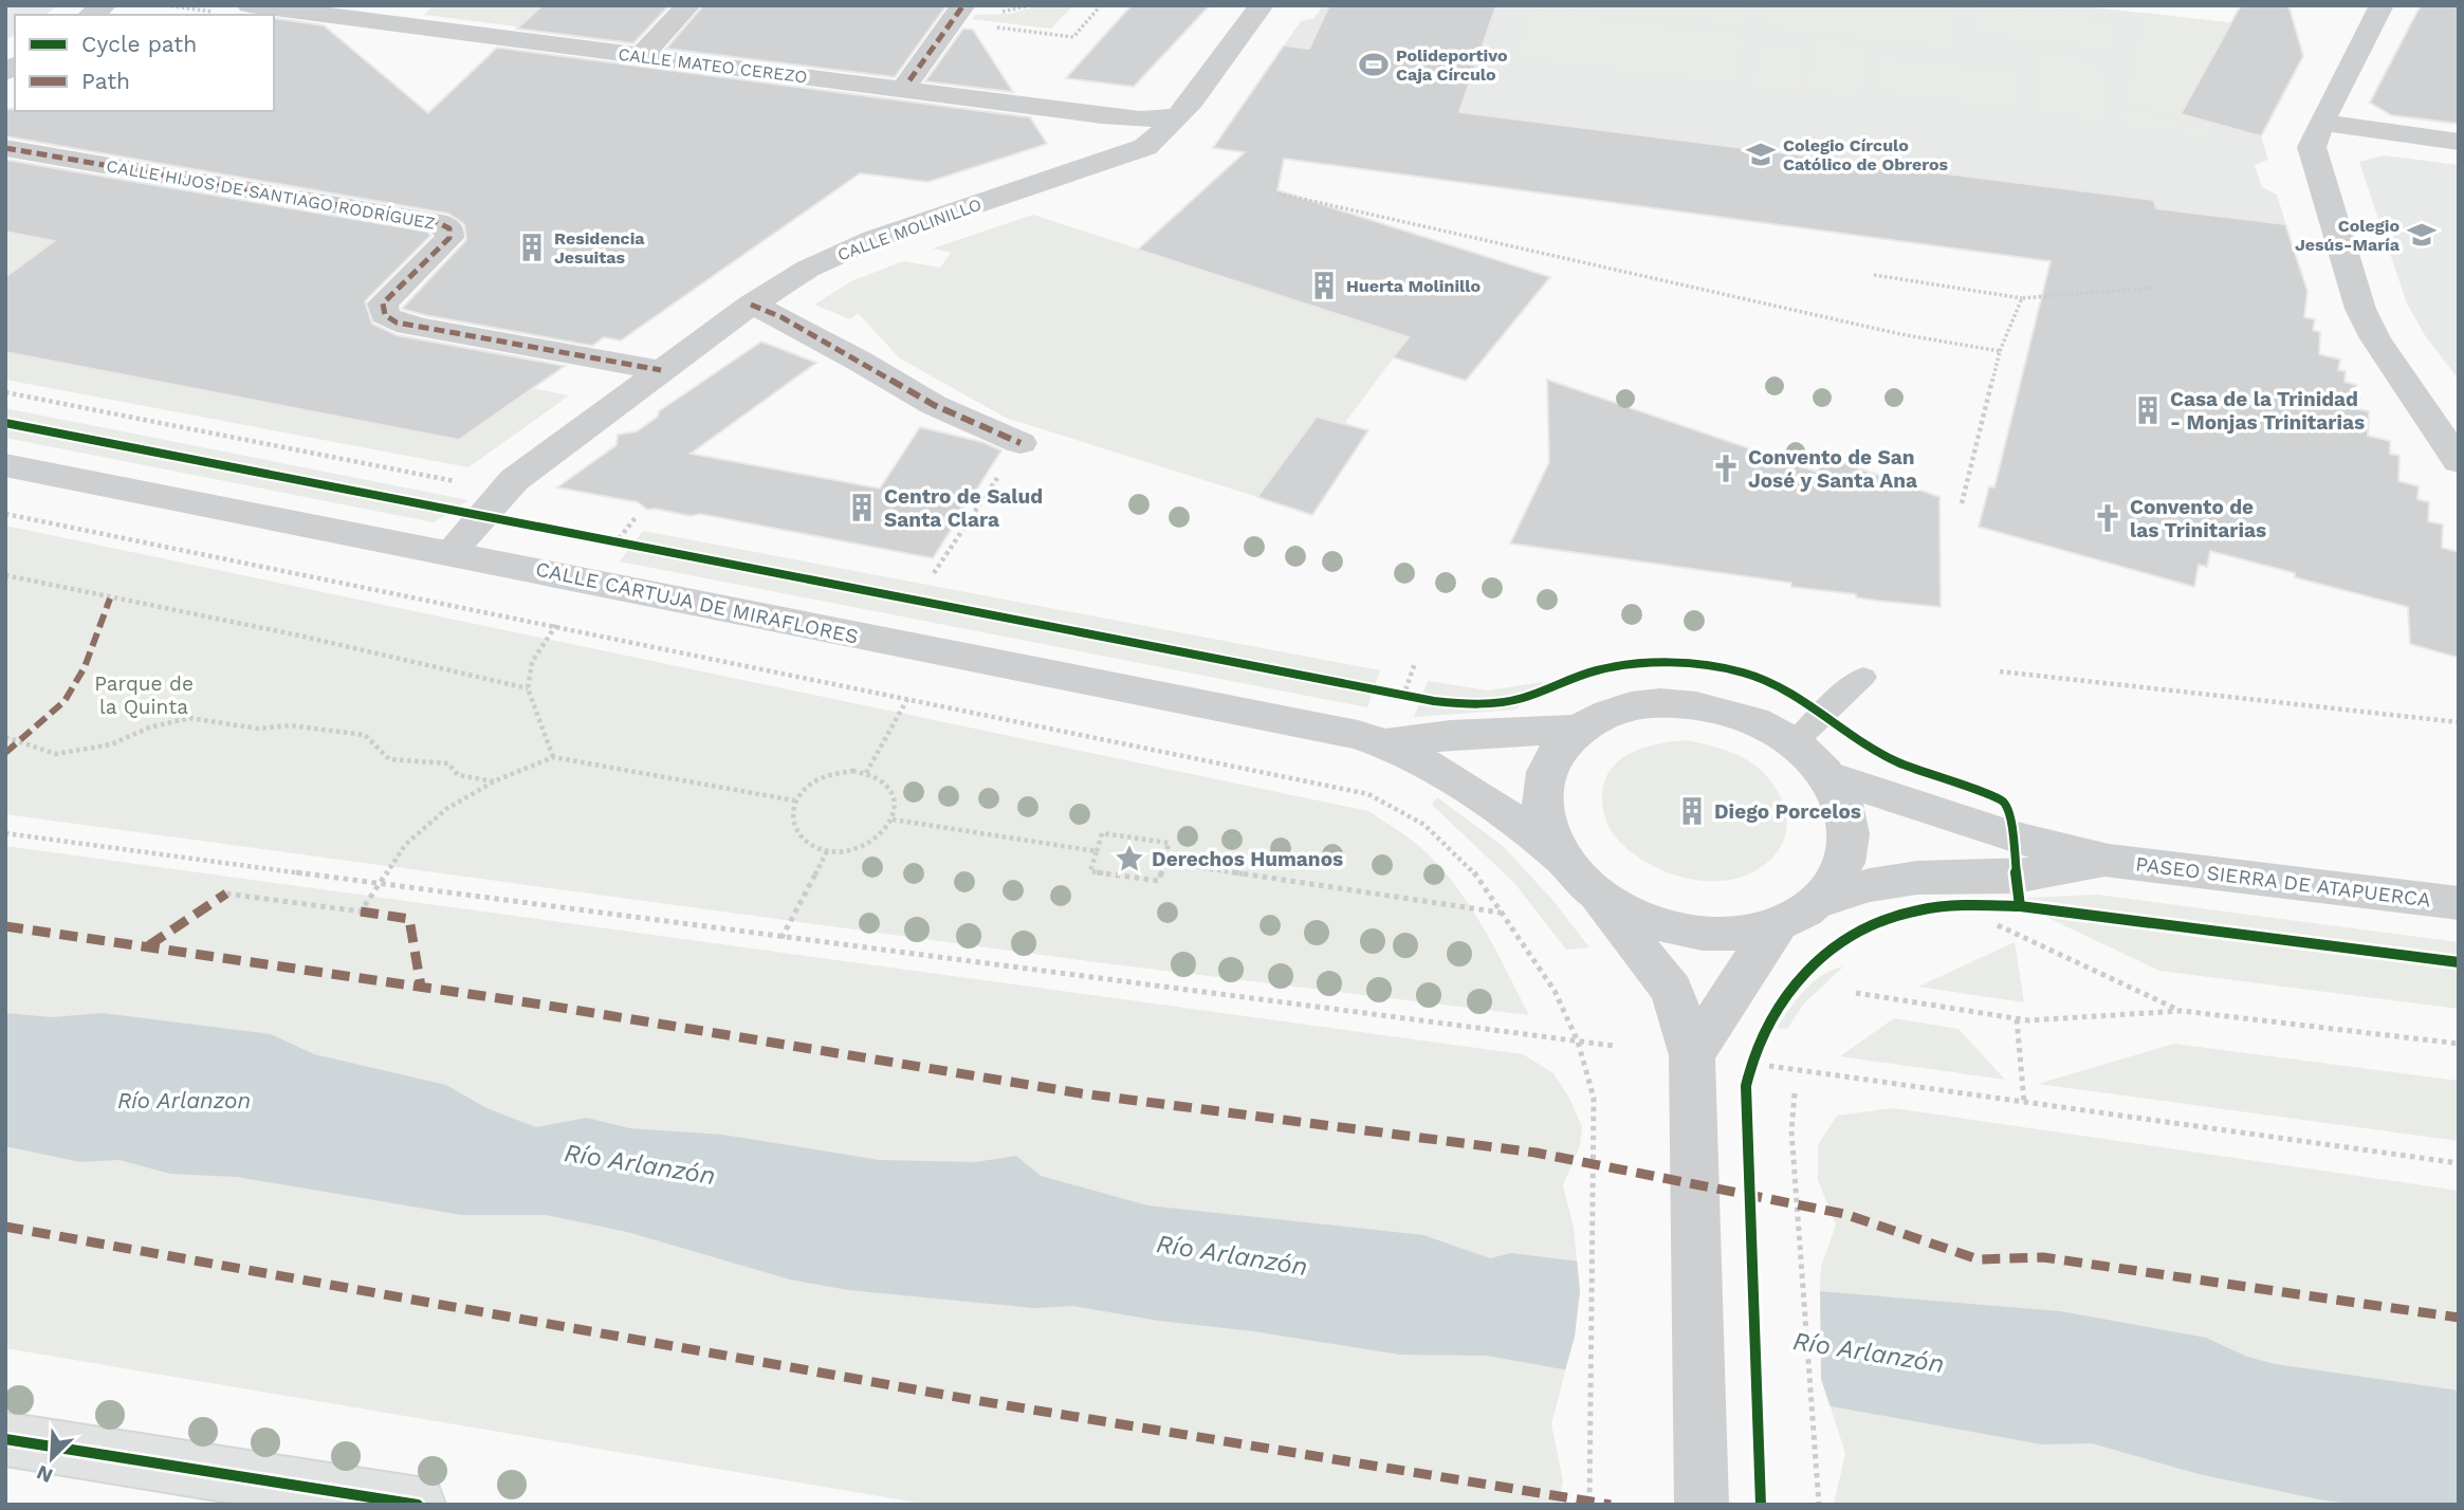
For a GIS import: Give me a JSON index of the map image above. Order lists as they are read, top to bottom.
{
  "streets": {
    "street": [
      "CALLE MATEO CEREZO",
      "CALLE HIJOS DE SANTIAGO RODRÍGUEZ",
      "CALLE MOLINILLO",
      "CALLE CARTUJA DE MIRAFLORES",
      "PASEO SIERRA DE ATAPUERCA"
    ]
  },
  "crossings": [
    ["CALLE MATEO CEREZO", "CALLE MOLINILLO"],
    ["CALLE HIJOS DE SANTIAGO RODRÍGUEZ", "CALLE MOLINILLO"],
    ["CALLE MOLINILLO", "CALLE CARTUJA DE MIRAFLORES"]
  ],
  "water": ["Río Arlanzon", "Río Arlanzón"],
  "parks": ["Parque de la Quinta"],
  "places": {
    "sports": ["Polideportivo Caja Círculo"],
    "school or university": ["Colegio Círculo Católico de Obreros", "Colegio Jesús-María"],
    "building": [
      "Residencia Jesuitas",
      "Huerta Molinillo",
      "Casa de la Trinidad - Monjas Trinitarias",
      "Centro de Salud Santa Clara",
      "Diego Porcelos"
    ],
    "church": ["Convento de San José y Santa Ana", "Convento de las Trinitarias"],
    "place": ["Derechos Humanos"]
  },
  "legend": ["Cycle path", "Path"],
  "north": "bottom left"
}
